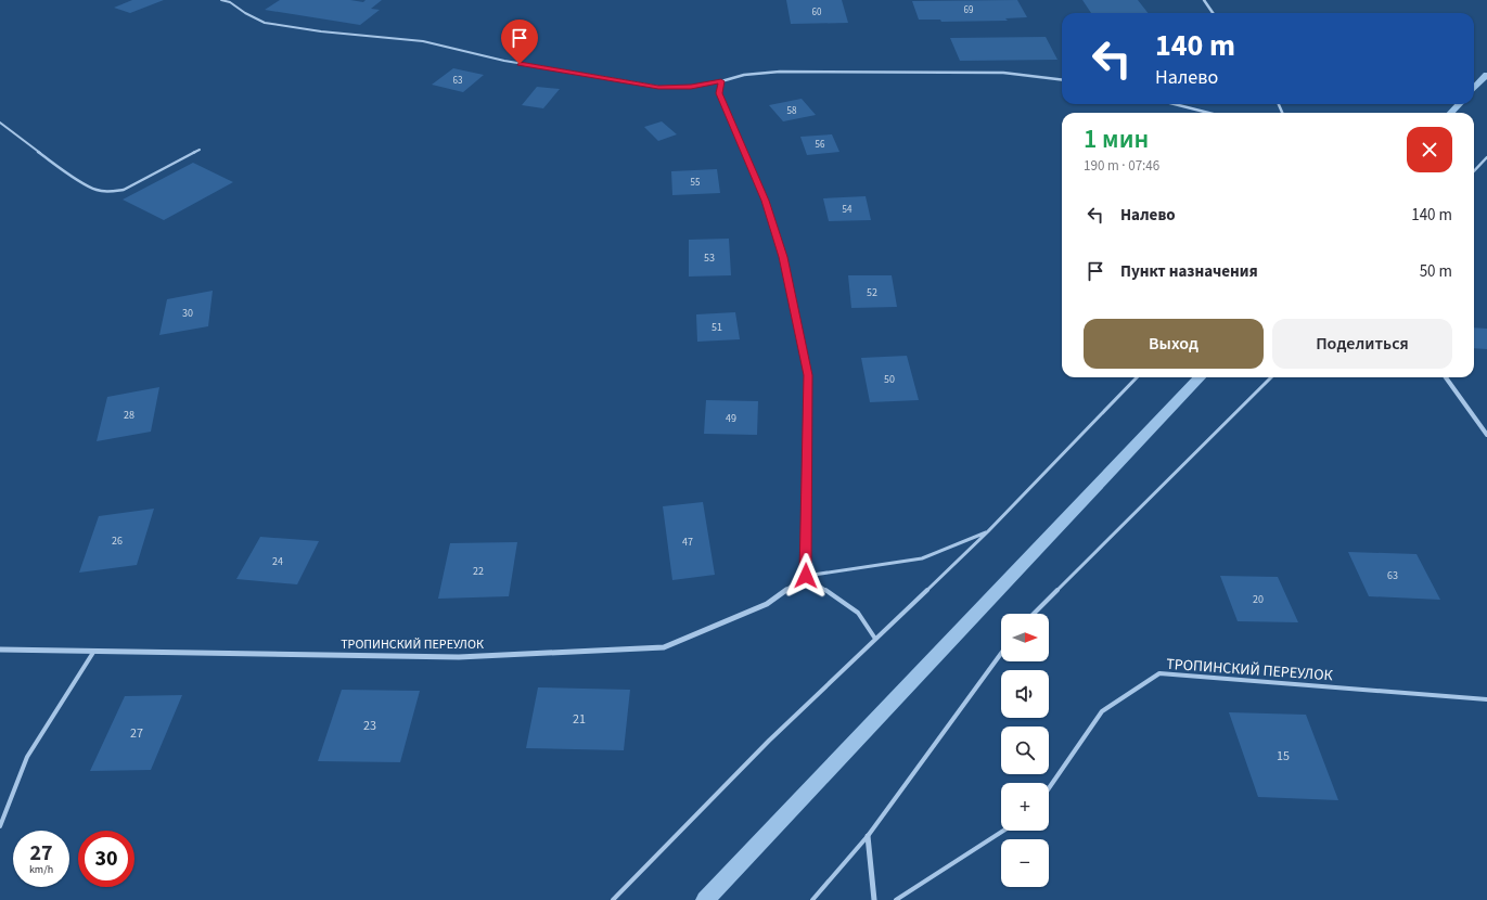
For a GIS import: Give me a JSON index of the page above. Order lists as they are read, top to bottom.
{
  "streets": {
    "street": ["ТРОПИНСКИЙ ПЕРЕУЛОК"]
  },
  "house_numbers": [
    "69",
    "60",
    "63",
    "58",
    "56",
    "55",
    "54",
    "53",
    "52",
    "30",
    "51",
    "50",
    "28",
    "49",
    "26",
    "47",
    "24",
    "22",
    "63",
    "20",
    "21",
    "23",
    "27",
    "15"
  ],
  "north": "right",
  "page": {
    "turn": ["140 m", "Налево"],
    "heading": ["1 мин", "190 m · 07:46"],
    "list": [
      {
        "name": "Налево",
        "value": "140 m"
      },
      {
        "name": "Пункт назначения",
        "value": "50 m"
      }
    ],
    "buttons": ["Выход", "Поделиться"],
    "map_buttons": ["+", "−"],
    "speed": "27 km/h",
    "limit": "30"
  }
}
